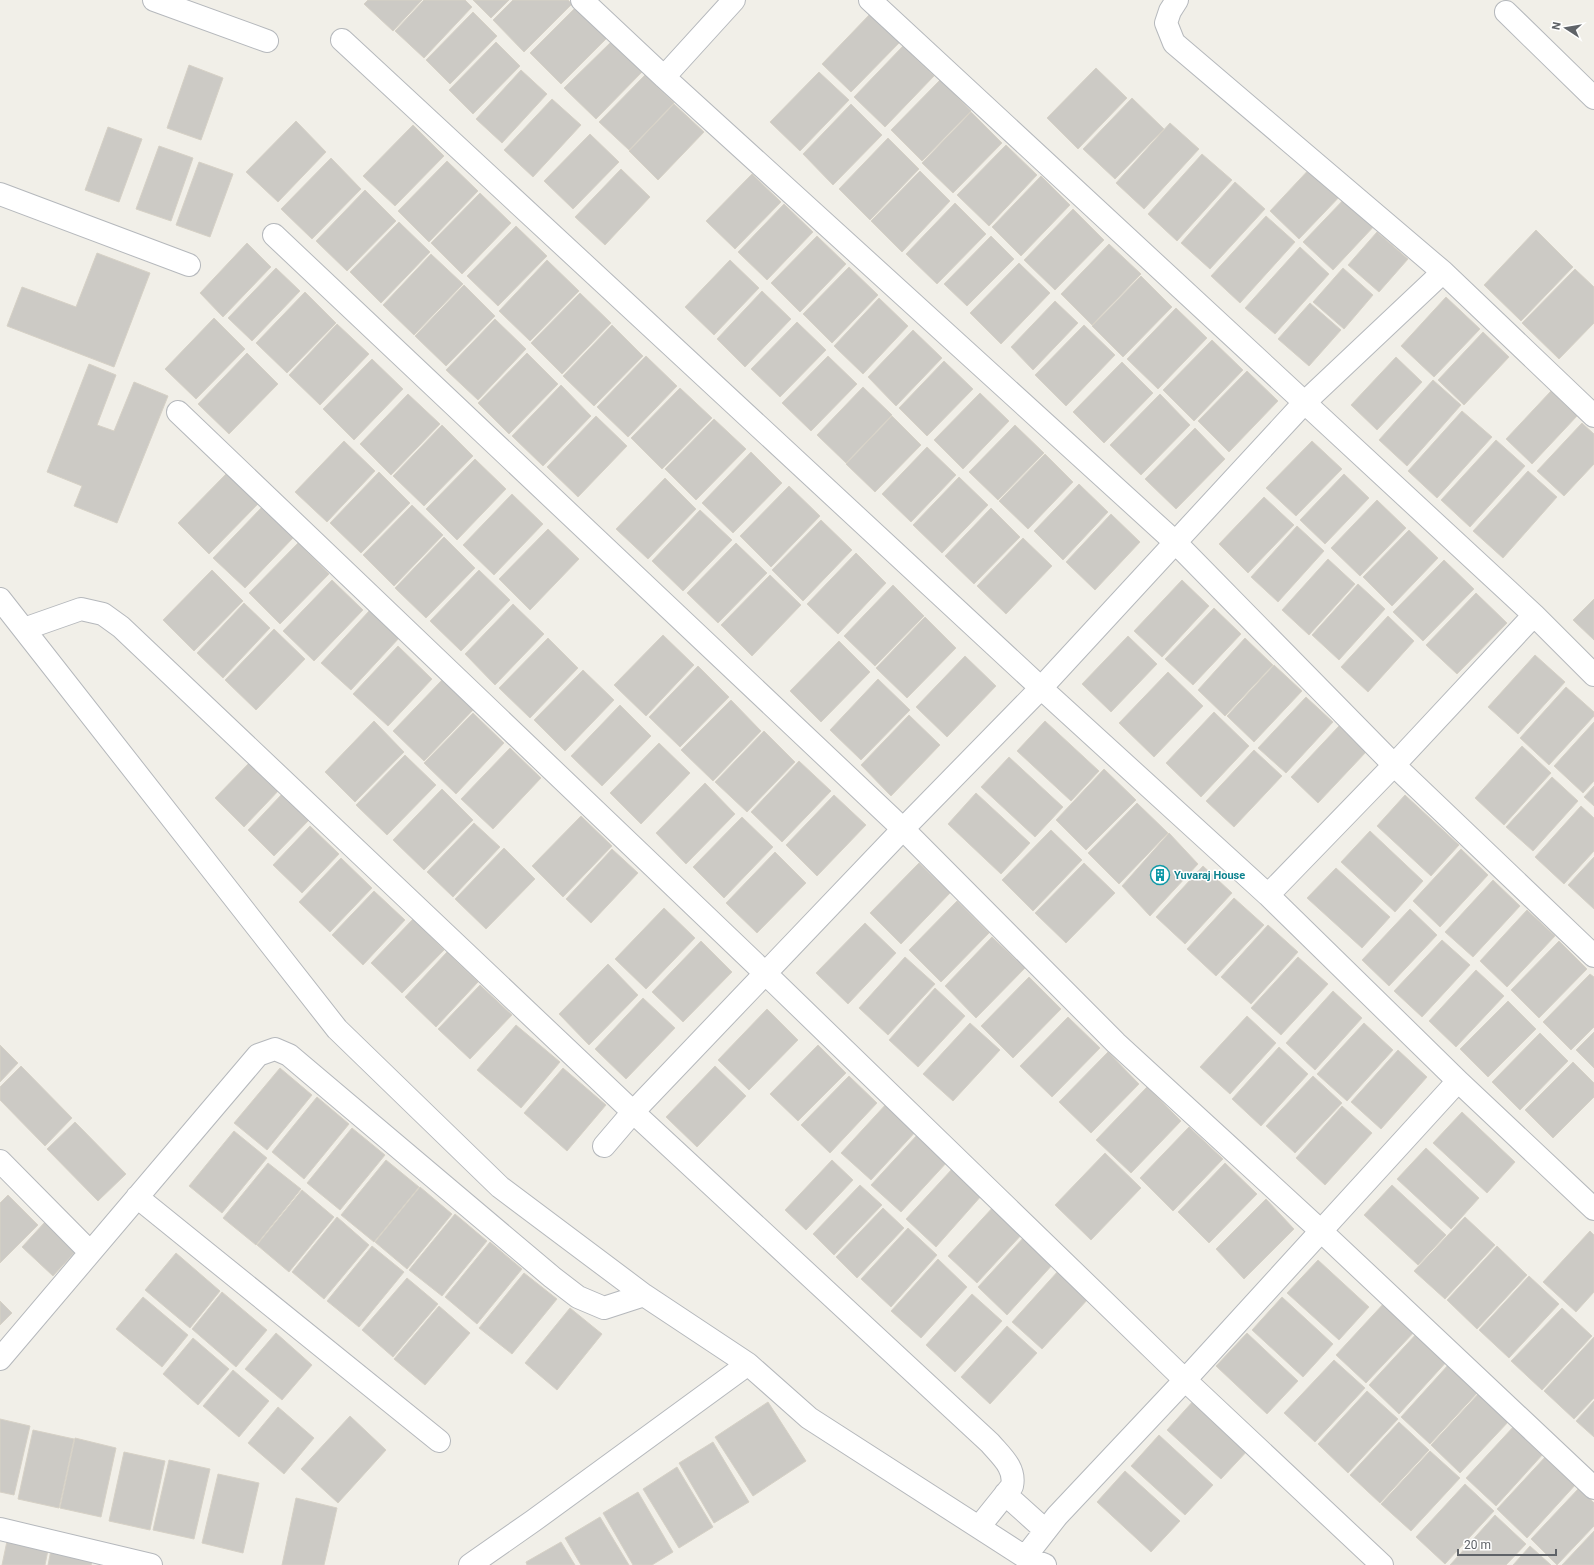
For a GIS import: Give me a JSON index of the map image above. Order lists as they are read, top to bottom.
{
  "places": {
    "building": ["Yuvaraj House"]
  },
  "scale_bar": "20 m",
  "north": "left"
}
